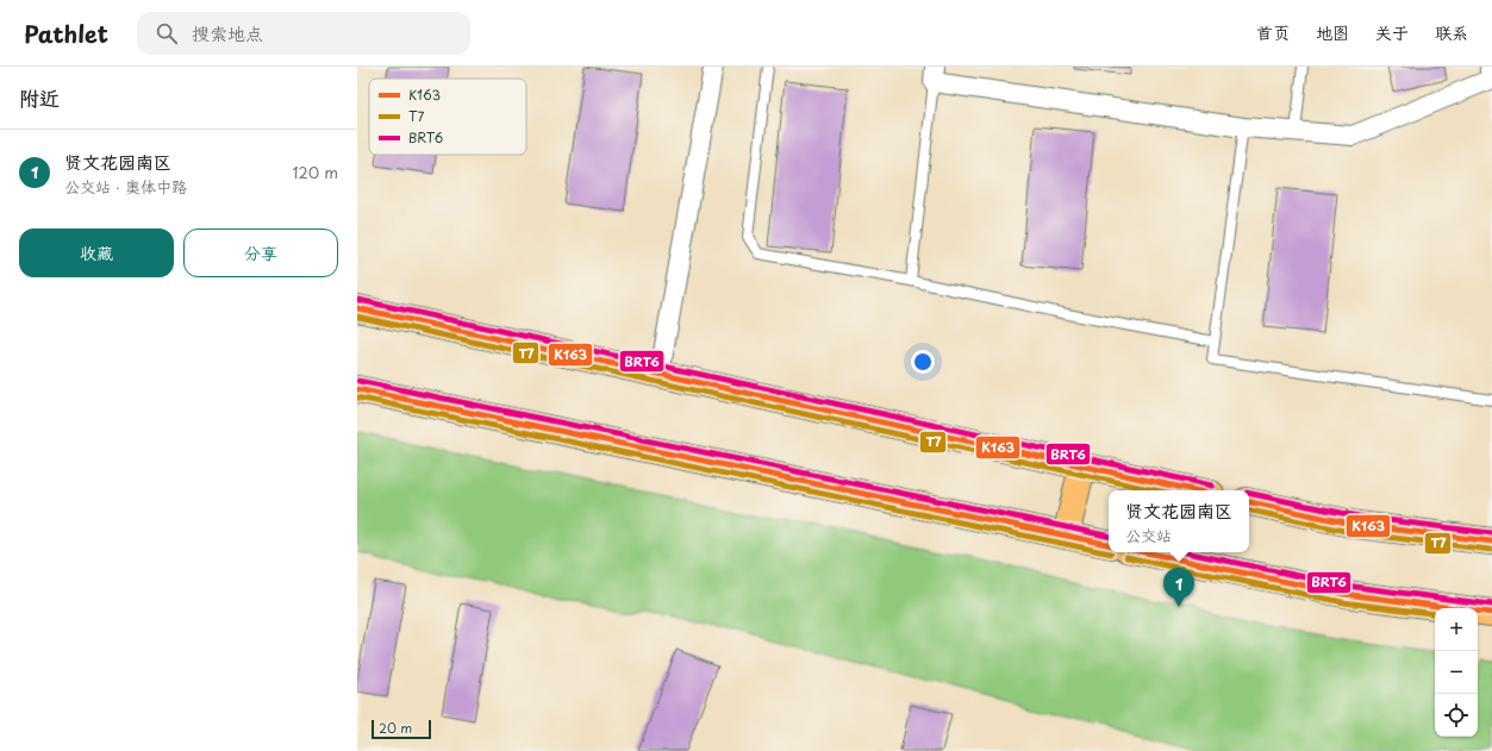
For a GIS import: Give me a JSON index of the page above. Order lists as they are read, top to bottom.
{
  "lines": ["transit line BRT6", "transit line K163", "transit line T7"],
  "legend": ["K163", "T7", "BRT6"],
  "scale_bar": "20 m",
  "page": {
    "header": "Pathlet",
    "search": "搜索地点",
    "nav": [
      "首页",
      "地图",
      "关于",
      "联系"
    ],
    "heading": "附近",
    "list": [
      {
        "mark": "1",
        "name": "贤文花园南区",
        "note": "公交站 · 奥体中路",
        "value": "120 m"
      }
    ],
    "buttons": ["收藏", "分享"],
    "popup": ["贤文花园南区", "公交站"],
    "pins": "1",
    "map_buttons": ["+", "−"],
    "scale": "20 m"
  }
}
